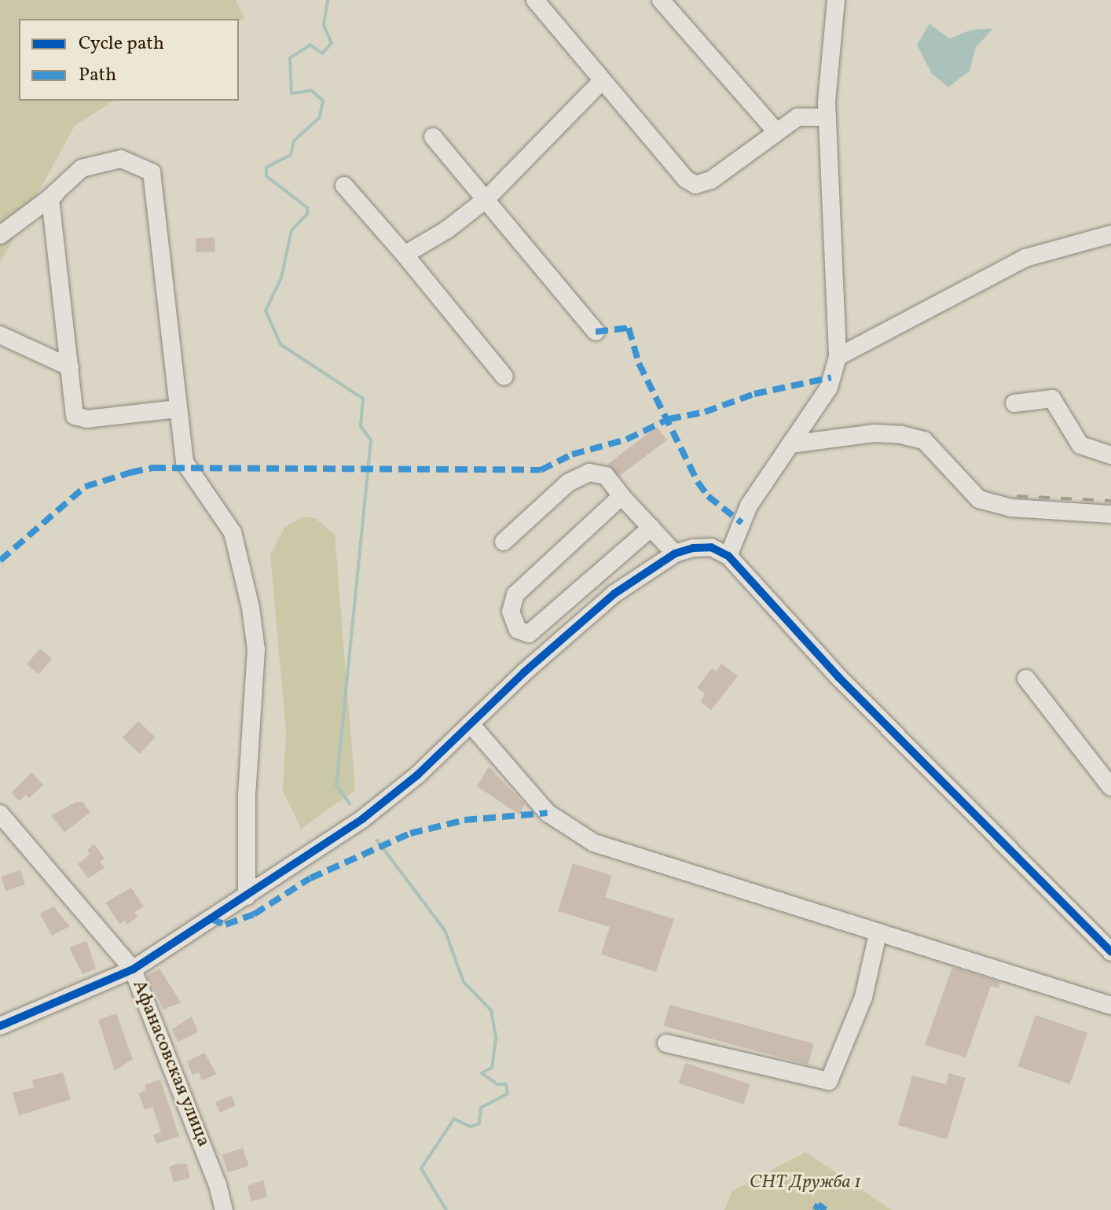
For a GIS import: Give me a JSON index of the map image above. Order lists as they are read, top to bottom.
{
  "streets": {
    "street": ["Афанасовская улица"]
  },
  "parks": ["СНТ Дружба 1"],
  "legend": ["Cycle path", "Path"]
}
